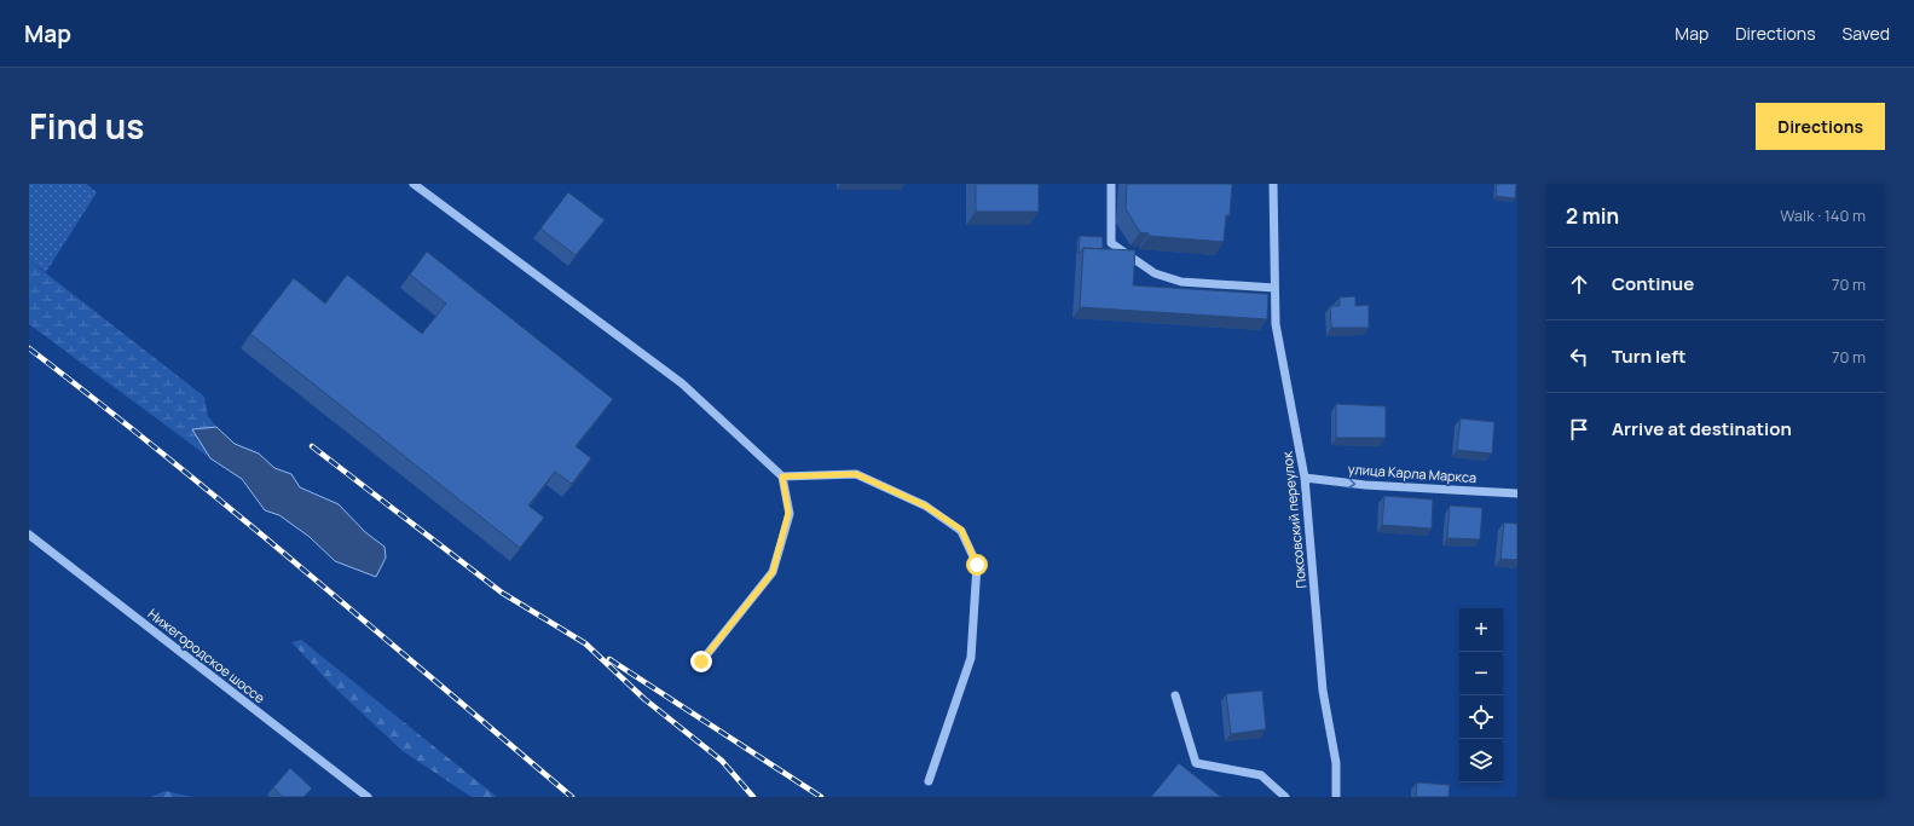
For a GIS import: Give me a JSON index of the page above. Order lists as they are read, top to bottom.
{
  "streets": {
    "street": ["улица Карла Маркса", "Поксовский переулок", "Нижегородское шоссе"]
  },
  "crossings": [
    ["улица Карла Маркса", "Поксовский переулок"]
  ],
  "one_way": ["улица Карла Маркса"],
  "page": {
    "header": "Map",
    "nav": ["Map", "Directions", "Saved"],
    "title": "Find us",
    "buttons": "Directions",
    "heading": ["2 min", "Walk · 140 m"],
    "list": [
      ["Continue", "70 m"],
      ["Turn left", "70 m"],
      "Arrive at destination"
    ],
    "map_buttons": ["+", "−"]
  }
}
